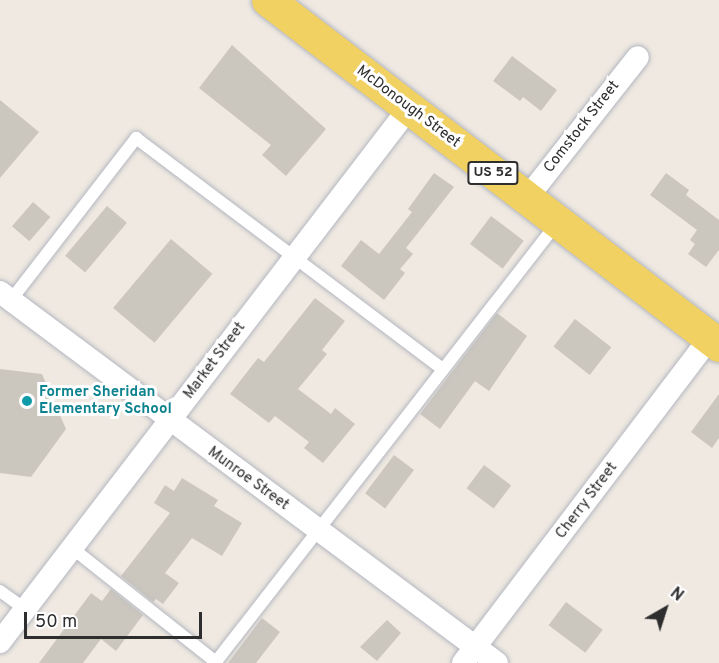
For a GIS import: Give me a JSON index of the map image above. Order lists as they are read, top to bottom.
{
  "streets": {
    "main road": ["McDonough Street", "US 52"],
    "street": [
      "Comstock Street",
      "Market Street",
      "Munroe Street",
      "Cherry Street"
    ]
  },
  "crossings": [
    ["McDonough Street", "Comstock Street"],
    ["McDonough Street", "Market Street"],
    ["McDonough Street", "Cherry Street"],
    ["Market Street", "Munroe Street"],
    ["Munroe Street", "Cherry Street"]
  ],
  "places": ["Former Sheridan Elementary School"],
  "scale_bar": "50 m",
  "north": "top right"
}
